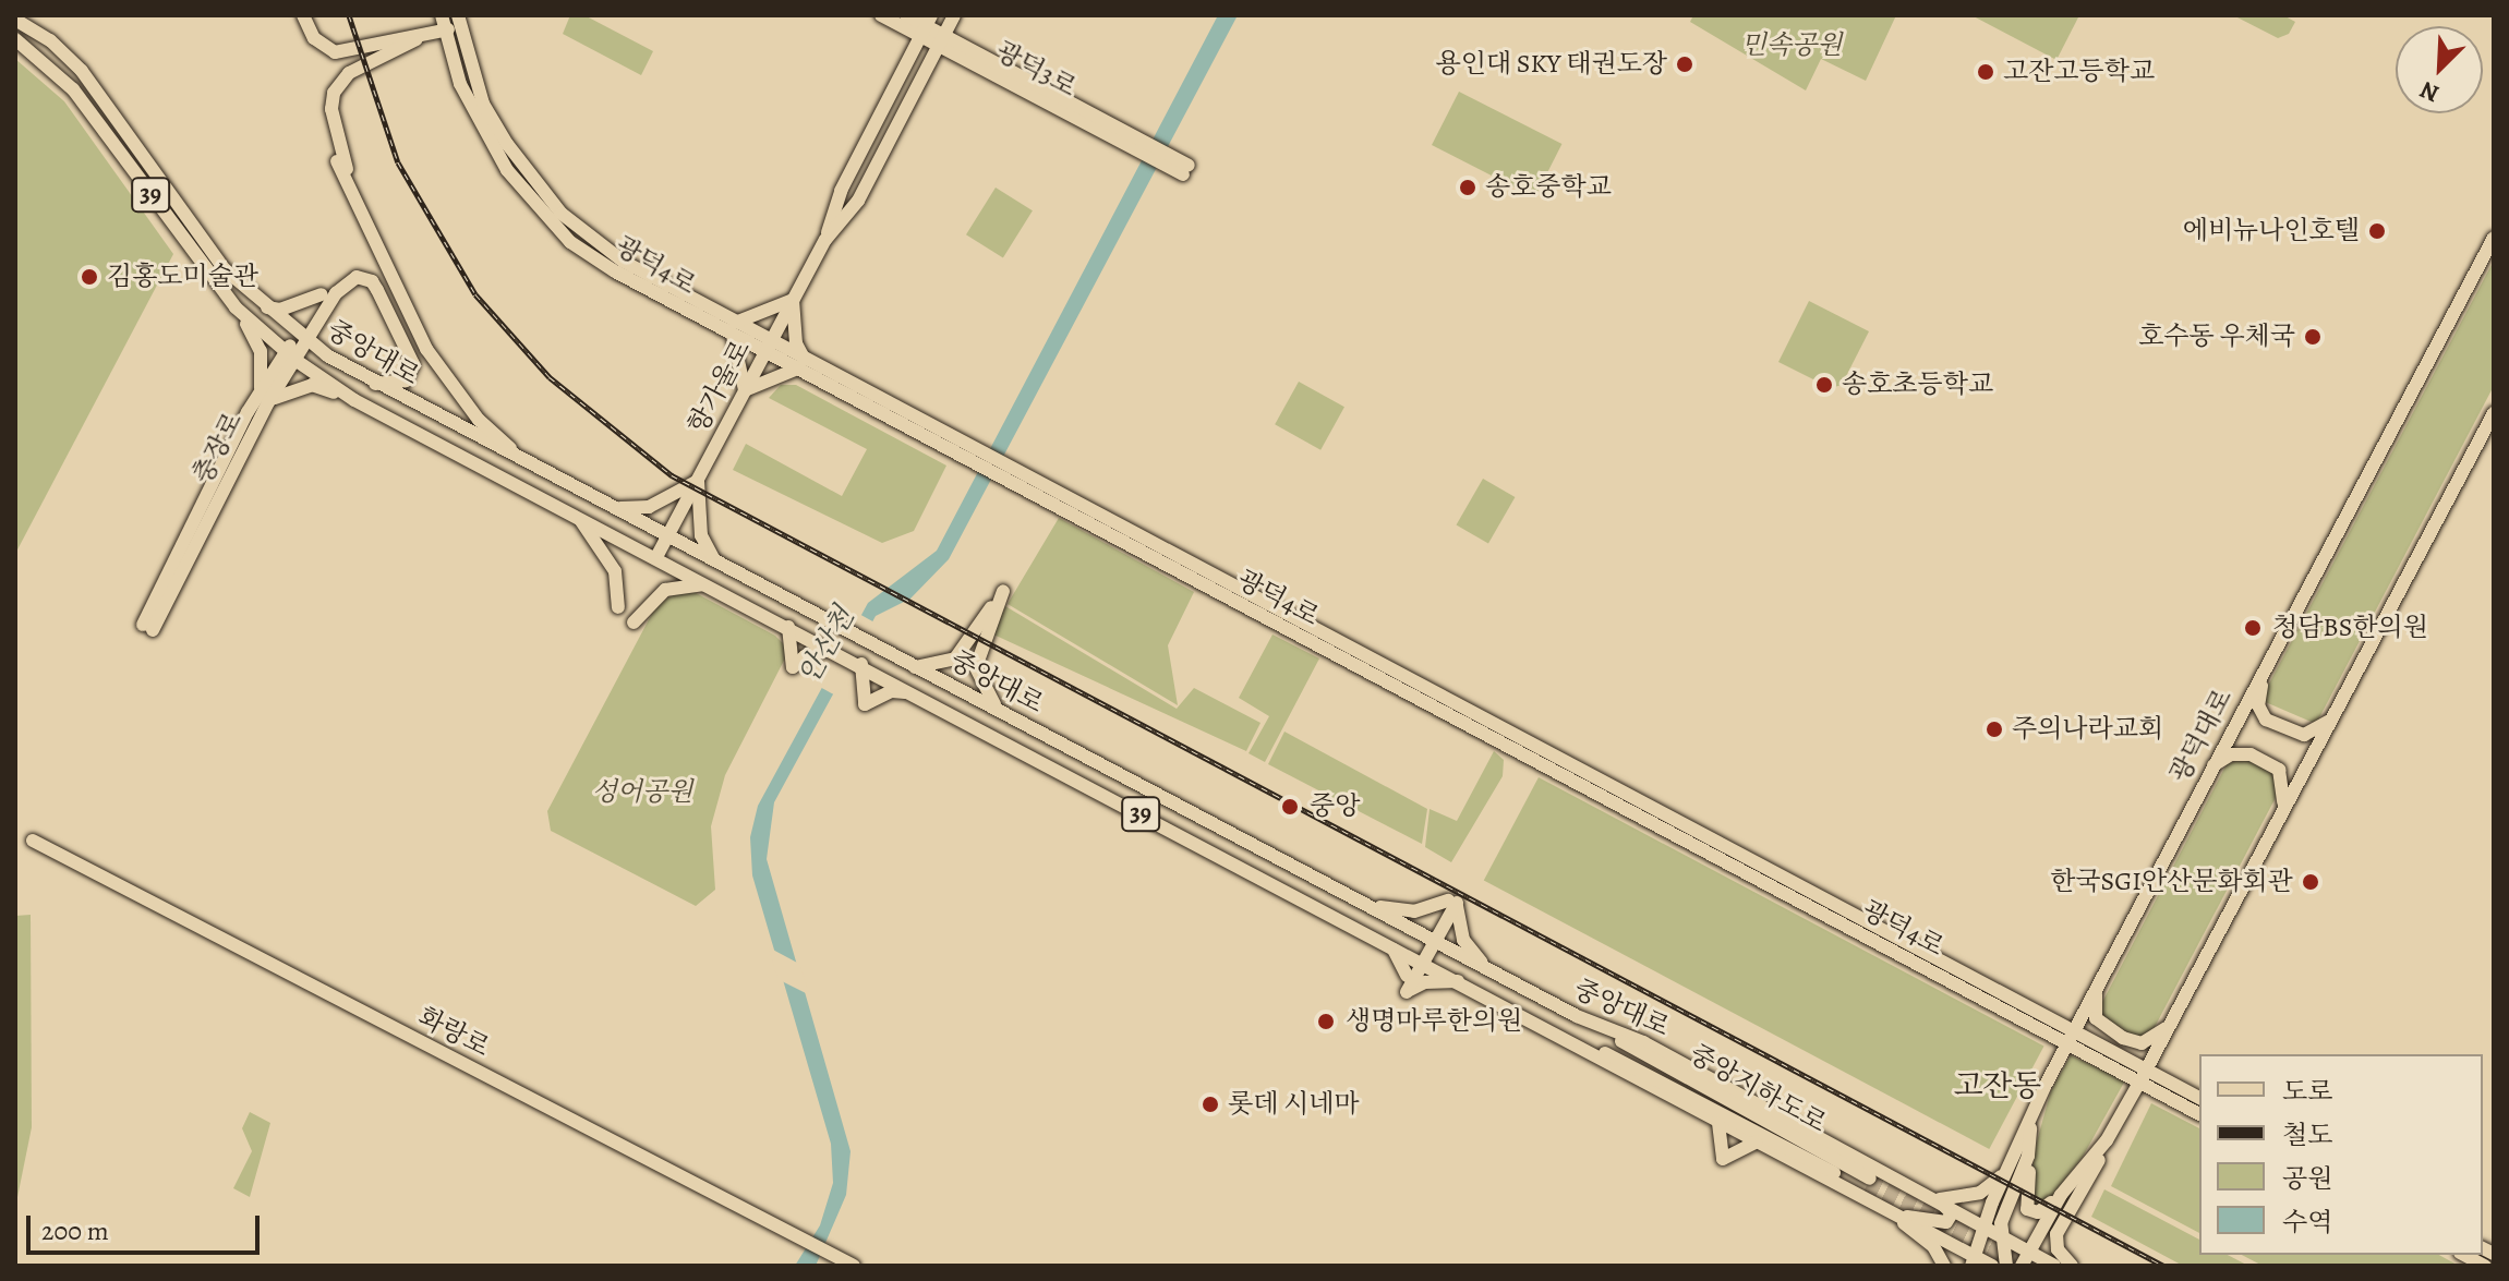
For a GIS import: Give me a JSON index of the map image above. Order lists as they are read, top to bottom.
{
  "streets": {
    "main road": [
      "광덕3로",
      "39",
      "광덕4로",
      "중앙대로",
      "항가울로",
      "충장로",
      "광덕대로",
      "화랑로",
      "중앙지하도로"
    ]
  },
  "crossings": [
    ["광덕3로", "항가울로"],
    ["광덕4로", "항가울로"],
    ["광덕4로", "광덕대로"],
    ["중앙대로", "항가울로"],
    ["중앙대로", "충장로"],
    ["중앙대로", "광덕대로"],
    ["중앙대로", "중앙지하도로"]
  ],
  "districts": ["고잔동"],
  "water": ["안산천"],
  "parks": ["민속공원", "성어공원"],
  "places": [
    "용인대 SKY 태권도장",
    "고잔고등학교",
    "송호중학교",
    "에비뉴나인호텔",
    "김홍도미술관",
    "호수동 우체국",
    "송호초등학교",
    "청담BS한의원",
    "주의나라교회",
    "중앙",
    "한국SGI안산문화회관",
    "생명마루한의원",
    "롯데 시네마"
  ],
  "legend": [
    "도로",
    "철도",
    "공원",
    "수역"
  ],
  "scale_bar": "200 m",
  "north": "bottom left"
}
